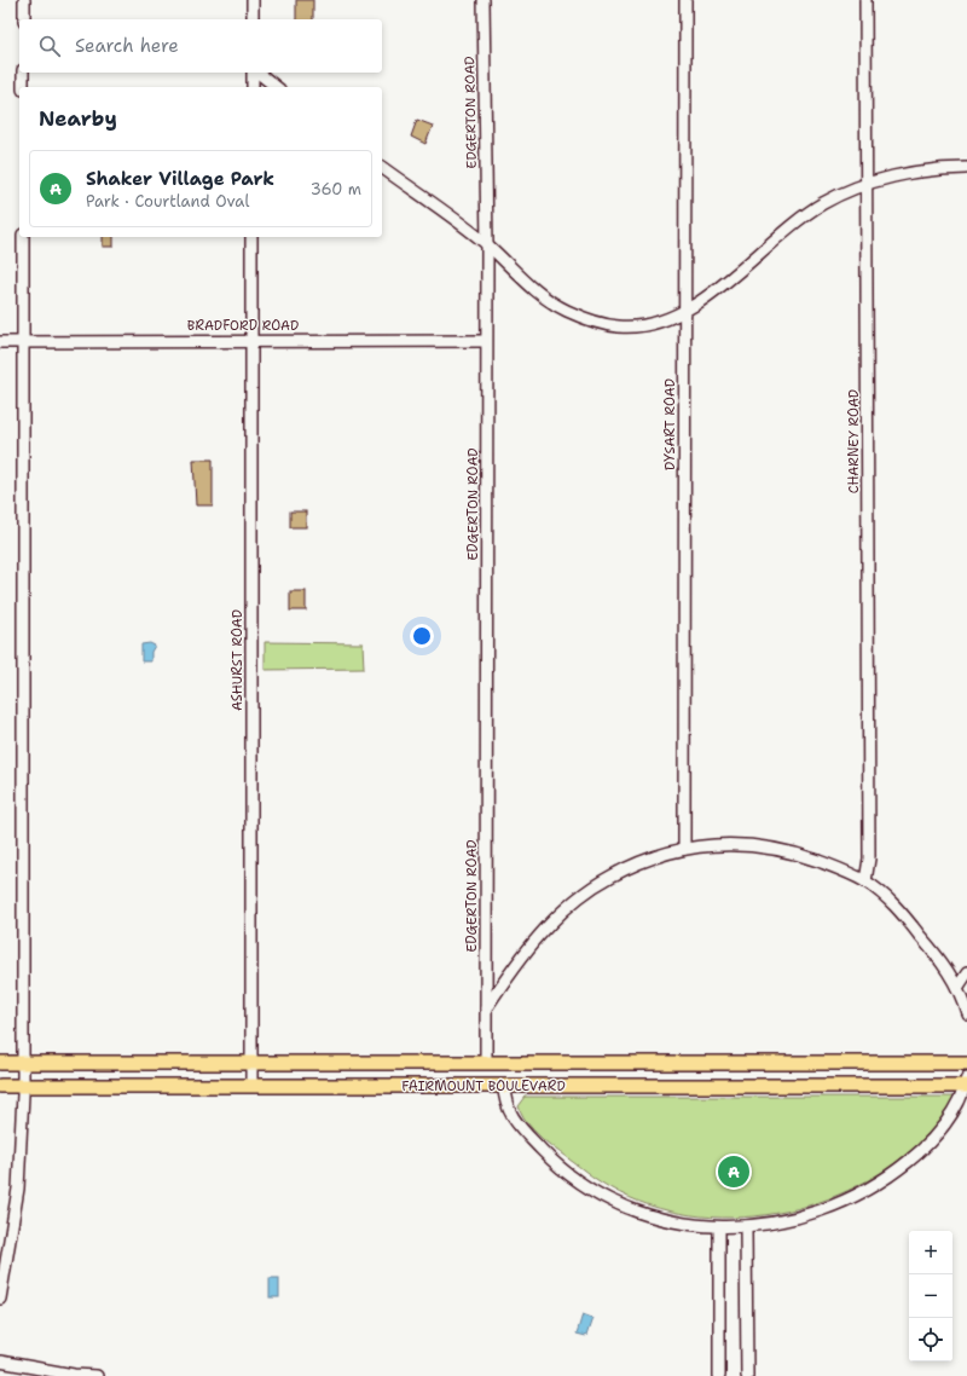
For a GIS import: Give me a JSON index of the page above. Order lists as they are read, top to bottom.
{
  "streets": {
    "main road": ["FAIRMOUNT BOULEVARD"],
    "street": [
      "EDGERTON ROAD",
      "BRADFORD ROAD",
      "DYSART ROAD",
      "CHARNEY ROAD",
      "ASHURST ROAD"
    ]
  },
  "crossings": [
    ["EDGERTON ROAD", "BRADFORD ROAD"],
    ["EDGERTON ROAD", "FAIRMOUNT BOULEVARD"],
    ["BRADFORD ROAD", "ASHURST ROAD"],
    ["ASHURST ROAD", "FAIRMOUNT BOULEVARD"]
  ],
  "page": {
    "search": "Search here",
    "heading": "Nearby",
    "list": [
      {
        "mark": "A",
        "name": "Shaker Village Park",
        "note": "Park · Courtland Oval",
        "value": "360 m"
      }
    ],
    "pins": "A",
    "map_buttons": ["+", "−"]
  }
}
